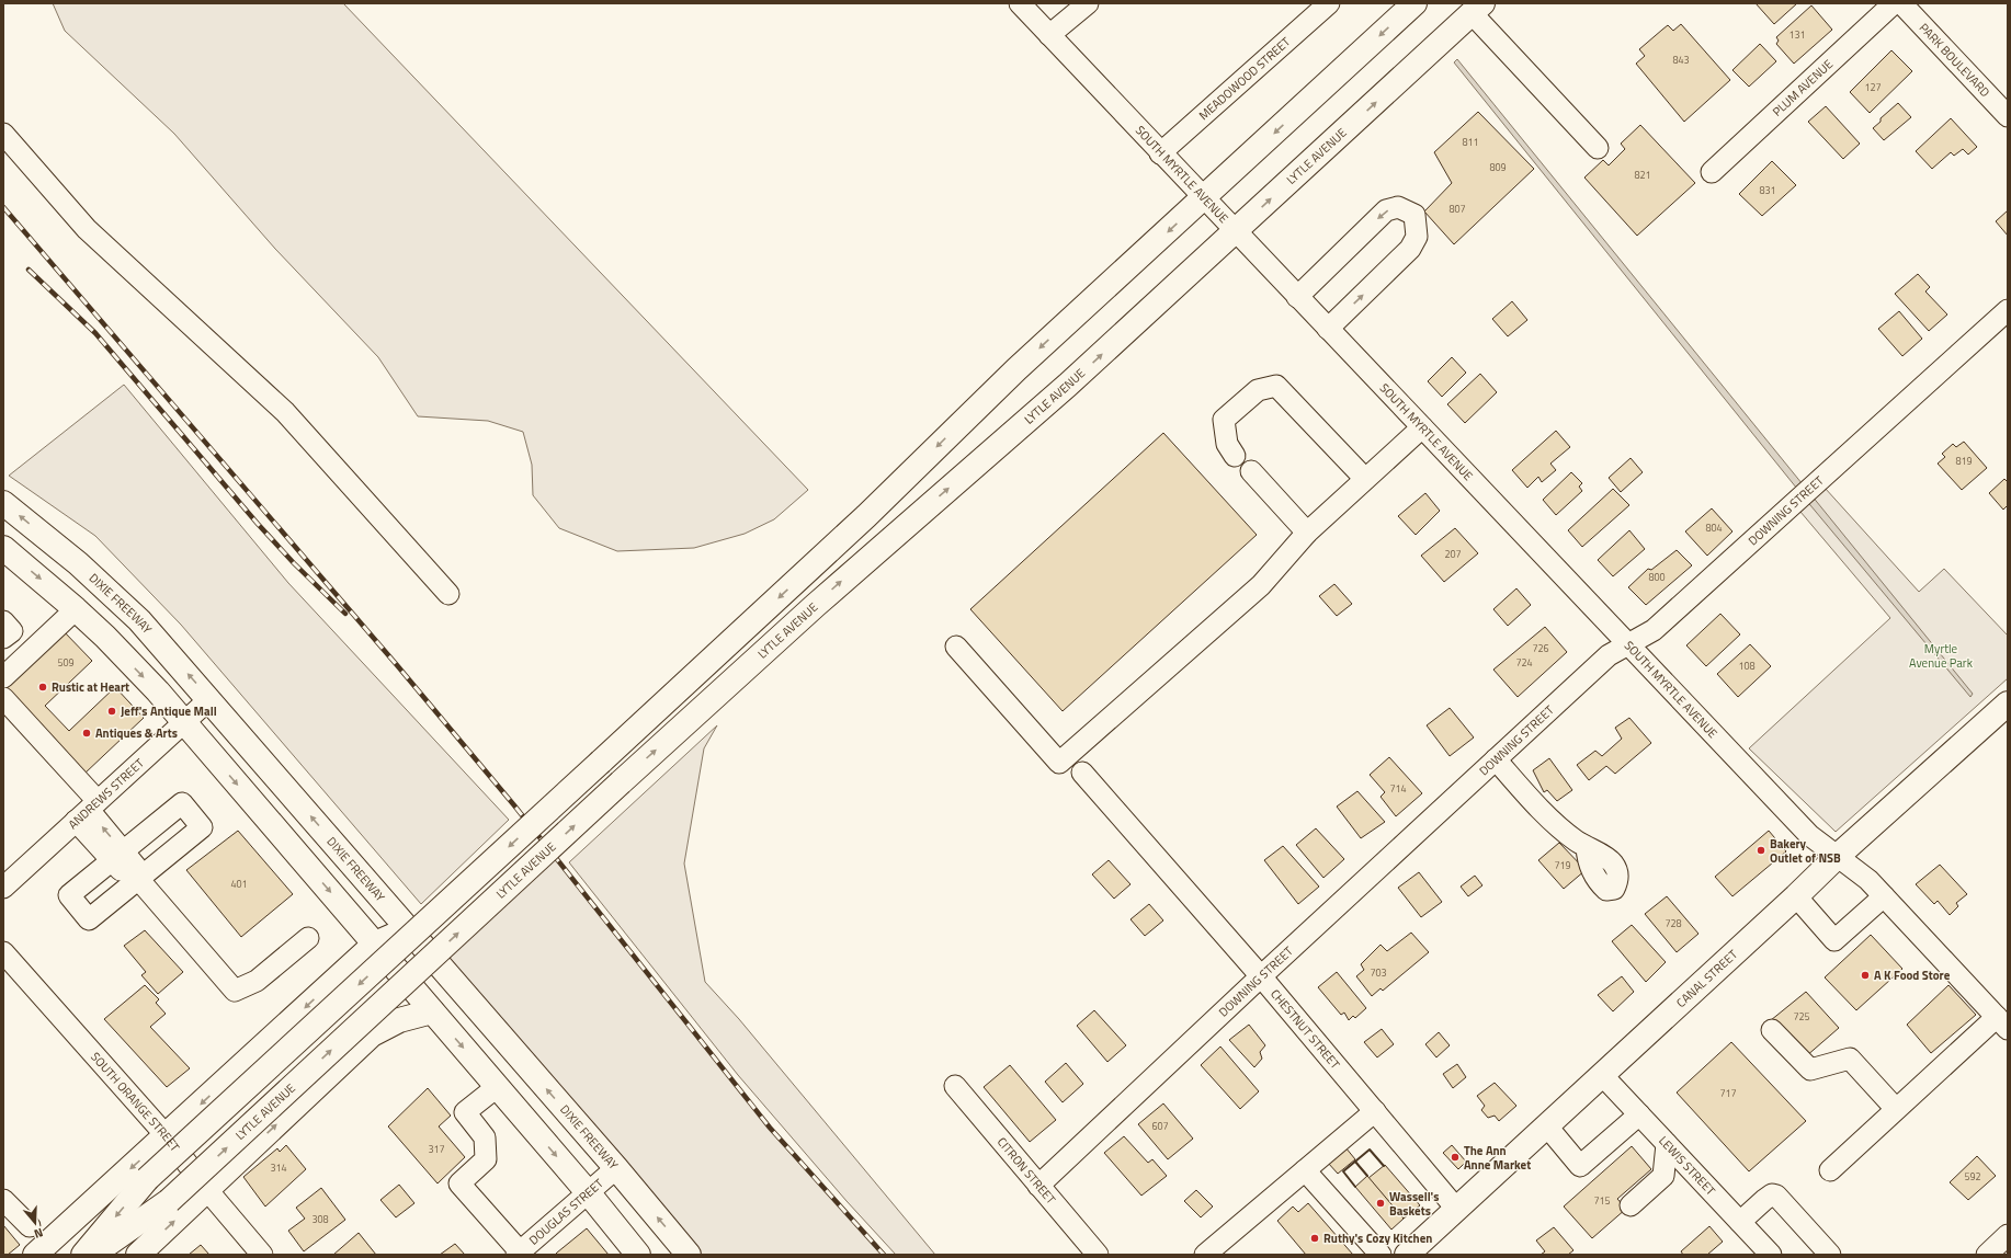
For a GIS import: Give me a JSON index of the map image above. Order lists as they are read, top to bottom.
{
  "streets": {
    "main road": ["LYTLE AVENUE", "DIXIE FREEWAY", "CANAL STREET"],
    "street": [
      "PARK BOULEVARD",
      "MEADOWOOD STREET",
      "PLUM AVENUE",
      "SOUTH MYRTLE AVENUE",
      "DOWNING STREET",
      "ANDREWS STREET",
      "CHESTNUT STREET",
      "SOUTH ORANGE STREET",
      "LEWIS STREET",
      "CITRON STREET",
      "DOUGLAS STREET"
    ]
  },
  "crossings": [
    ["MEADOWOOD STREET", "SOUTH MYRTLE AVENUE"],
    ["LYTLE AVENUE", "SOUTH MYRTLE AVENUE"],
    ["SOUTH MYRTLE AVENUE", "DOWNING STREET"],
    ["SOUTH MYRTLE AVENUE", "CANAL STREET"],
    ["DOWNING STREET", "CHESTNUT STREET"],
    ["DOWNING STREET", "CITRON STREET"],
    ["DIXIE FREEWAY", "ANDREWS STREET"],
    ["DIXIE FREEWAY", "DOUGLAS STREET"],
    ["CANAL STREET", "CHESTNUT STREET"],
    ["CANAL STREET", "LEWIS STREET"]
  ],
  "parks": ["Myrtle Avenue Park"],
  "places": [
    "Rustic at Heart",
    "Jeff's Antique Mall",
    "Antiques & Arts",
    "Bakery Outlet of NSB",
    "A K Food Store",
    "The Ann Anne Market",
    "Wassell's Baskets",
    "Ruthy's Cozy Kitchen"
  ],
  "house_numbers": [
    "131",
    "843",
    "127",
    "811",
    "809",
    "821",
    "831",
    "807",
    "819",
    "804",
    "207",
    "800",
    "726",
    "509",
    "724",
    "108",
    "714",
    "719",
    "401",
    "728",
    "703",
    "725",
    "717",
    "607",
    "317",
    "314",
    "592",
    "715",
    "308"
  ],
  "north": "bottom"
}
